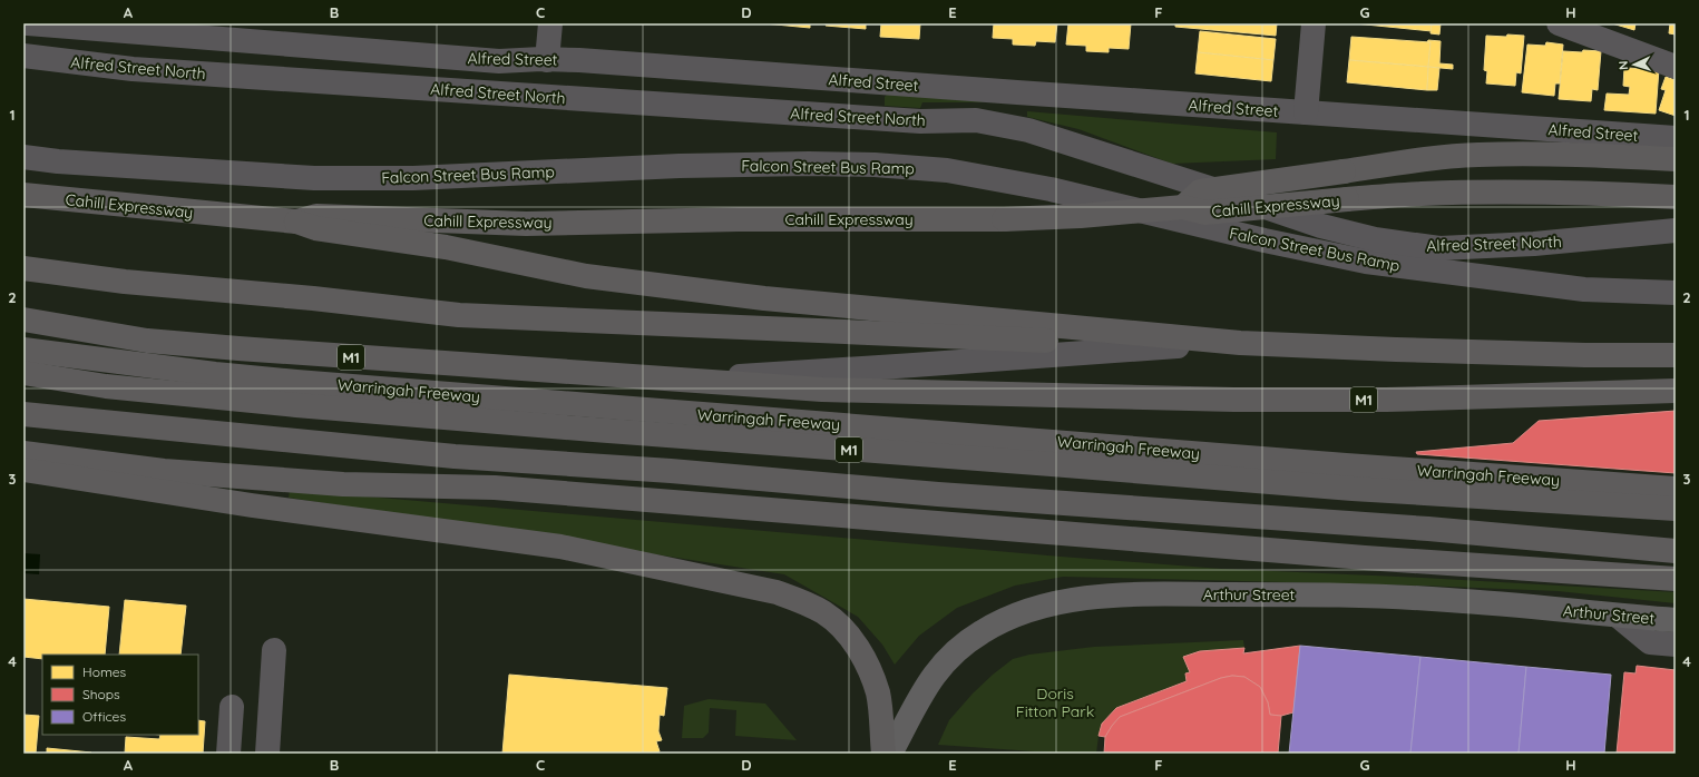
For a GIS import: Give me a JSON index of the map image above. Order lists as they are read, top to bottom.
{
  "streets": {
    "highway": ["Cahill Expressway", "M1", "Warringah Freeway"],
    "main road": ["Arthur Street"],
    "street": ["Alfred Street", "Alfred Street North", "Falcon Street Bus Ramp"]
  },
  "parks": ["Doris Fitton Park"],
  "legend": ["Homes", "Shops", "Offices"],
  "north": "left",
  "grid": {
    "columns": [
      "A",
      "B",
      "C",
      "D",
      "E",
      "F",
      "G",
      "H"
    ],
    "rows": [
      "1",
      "2",
      "3",
      "4"
    ]
  }
}
